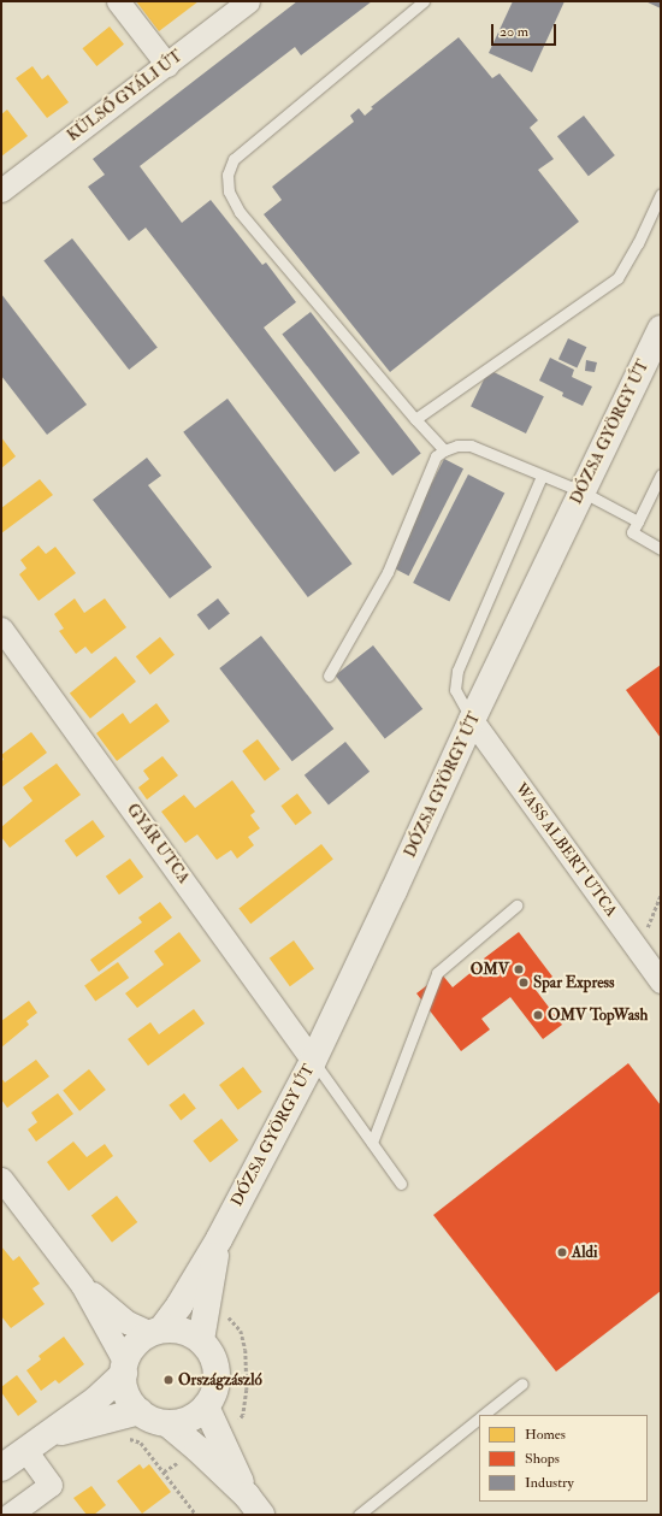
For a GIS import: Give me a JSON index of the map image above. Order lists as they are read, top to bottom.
{
  "streets": {
    "main road": ["DÓZSA GYÖRGY ÚT"],
    "street": ["KÜLSŐ GYÁLI ÚT", "GYÁR UTCA", "WASS ALBERT UTCA"]
  },
  "crossings": [
    ["DÓZSA GYÖRGY ÚT", "GYÁR UTCA"],
    ["DÓZSA GYÖRGY ÚT", "WASS ALBERT UTCA"]
  ],
  "places": [
    "OMV",
    "Spar Express",
    "OMV TopWash",
    "Aldi",
    "Országzászló"
  ],
  "legend": ["Homes", "Shops", "Industry"],
  "scale_bar": "20 m"
}
